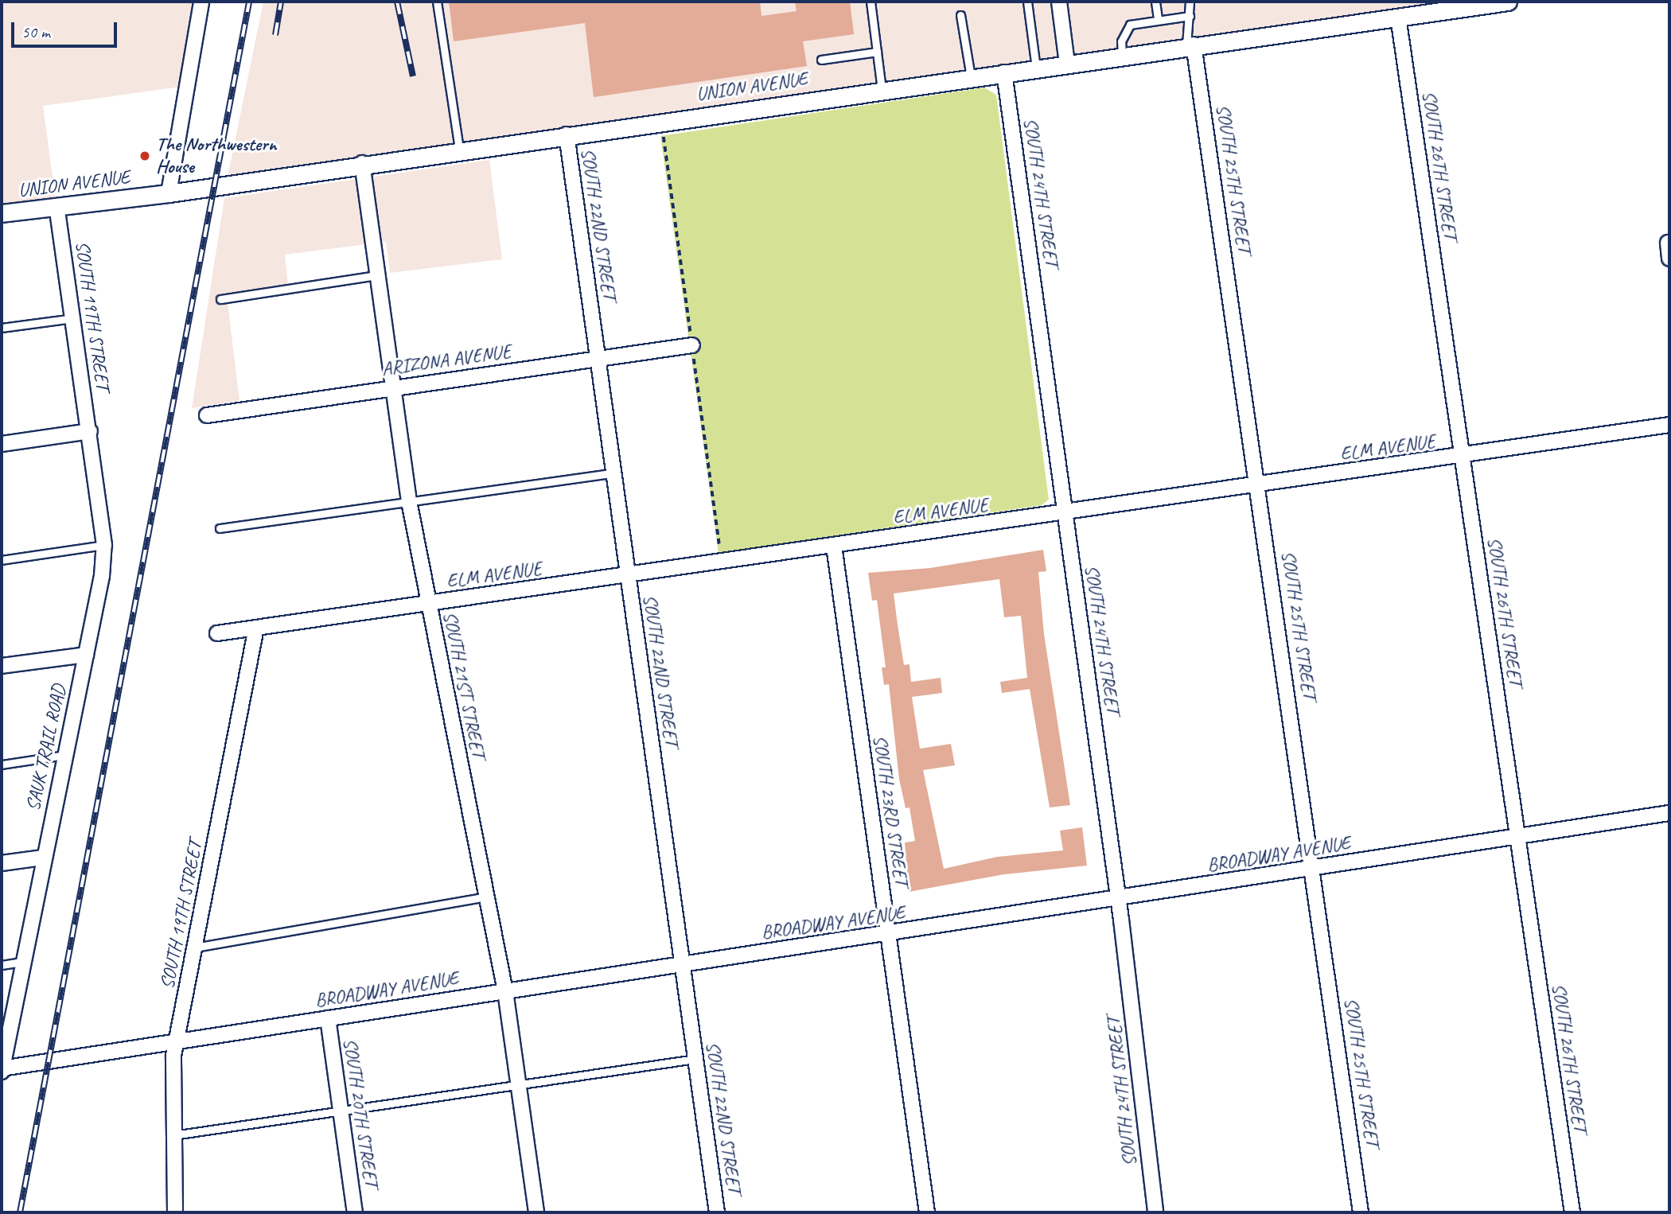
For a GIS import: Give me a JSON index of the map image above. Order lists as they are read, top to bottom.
{
  "streets": {
    "street": [
      "UNION AVENUE",
      "SOUTH 26TH STREET",
      "SOUTH 25TH STREET",
      "SOUTH 24TH STREET",
      "SOUTH 22ND STREET",
      "SOUTH 19TH STREET",
      "ARIZONA AVENUE",
      "ELM AVENUE",
      "SOUTH 21ST STREET",
      "SAUK TRAIL ROAD",
      "SOUTH 23RD STREET",
      "BROADWAY AVENUE",
      "SOUTH 20TH STREET"
    ]
  },
  "crossings": [
    ["UNION AVENUE", "SOUTH 26TH STREET"],
    ["UNION AVENUE", "SOUTH 25TH STREET"],
    ["UNION AVENUE", "SOUTH 24TH STREET"],
    ["UNION AVENUE", "SOUTH 22ND STREET"],
    ["UNION AVENUE", "SOUTH 19TH STREET"],
    ["UNION AVENUE", "SOUTH 21ST STREET"],
    ["SOUTH 26TH STREET", "ELM AVENUE"],
    ["SOUTH 26TH STREET", "BROADWAY AVENUE"],
    ["SOUTH 25TH STREET", "ELM AVENUE"],
    ["SOUTH 25TH STREET", "BROADWAY AVENUE"],
    ["SOUTH 24TH STREET", "ELM AVENUE"],
    ["SOUTH 24TH STREET", "BROADWAY AVENUE"],
    ["SOUTH 22ND STREET", "ARIZONA AVENUE"],
    ["SOUTH 22ND STREET", "ELM AVENUE"],
    ["SOUTH 22ND STREET", "BROADWAY AVENUE"],
    ["SOUTH 19TH STREET", "ELM AVENUE"],
    ["SOUTH 19TH STREET", "SAUK TRAIL ROAD"],
    ["SOUTH 19TH STREET", "BROADWAY AVENUE"],
    ["ARIZONA AVENUE", "SOUTH 21ST STREET"],
    ["ELM AVENUE", "SOUTH 21ST STREET"],
    ["ELM AVENUE", "SOUTH 23RD STREET"],
    ["SOUTH 21ST STREET", "BROADWAY AVENUE"],
    ["SAUK TRAIL ROAD", "BROADWAY AVENUE"],
    ["SOUTH 23RD STREET", "BROADWAY AVENUE"],
    ["BROADWAY AVENUE", "SOUTH 20TH STREET"]
  ],
  "places": ["The Northwestern House"],
  "scale_bar": "50 m"
}
